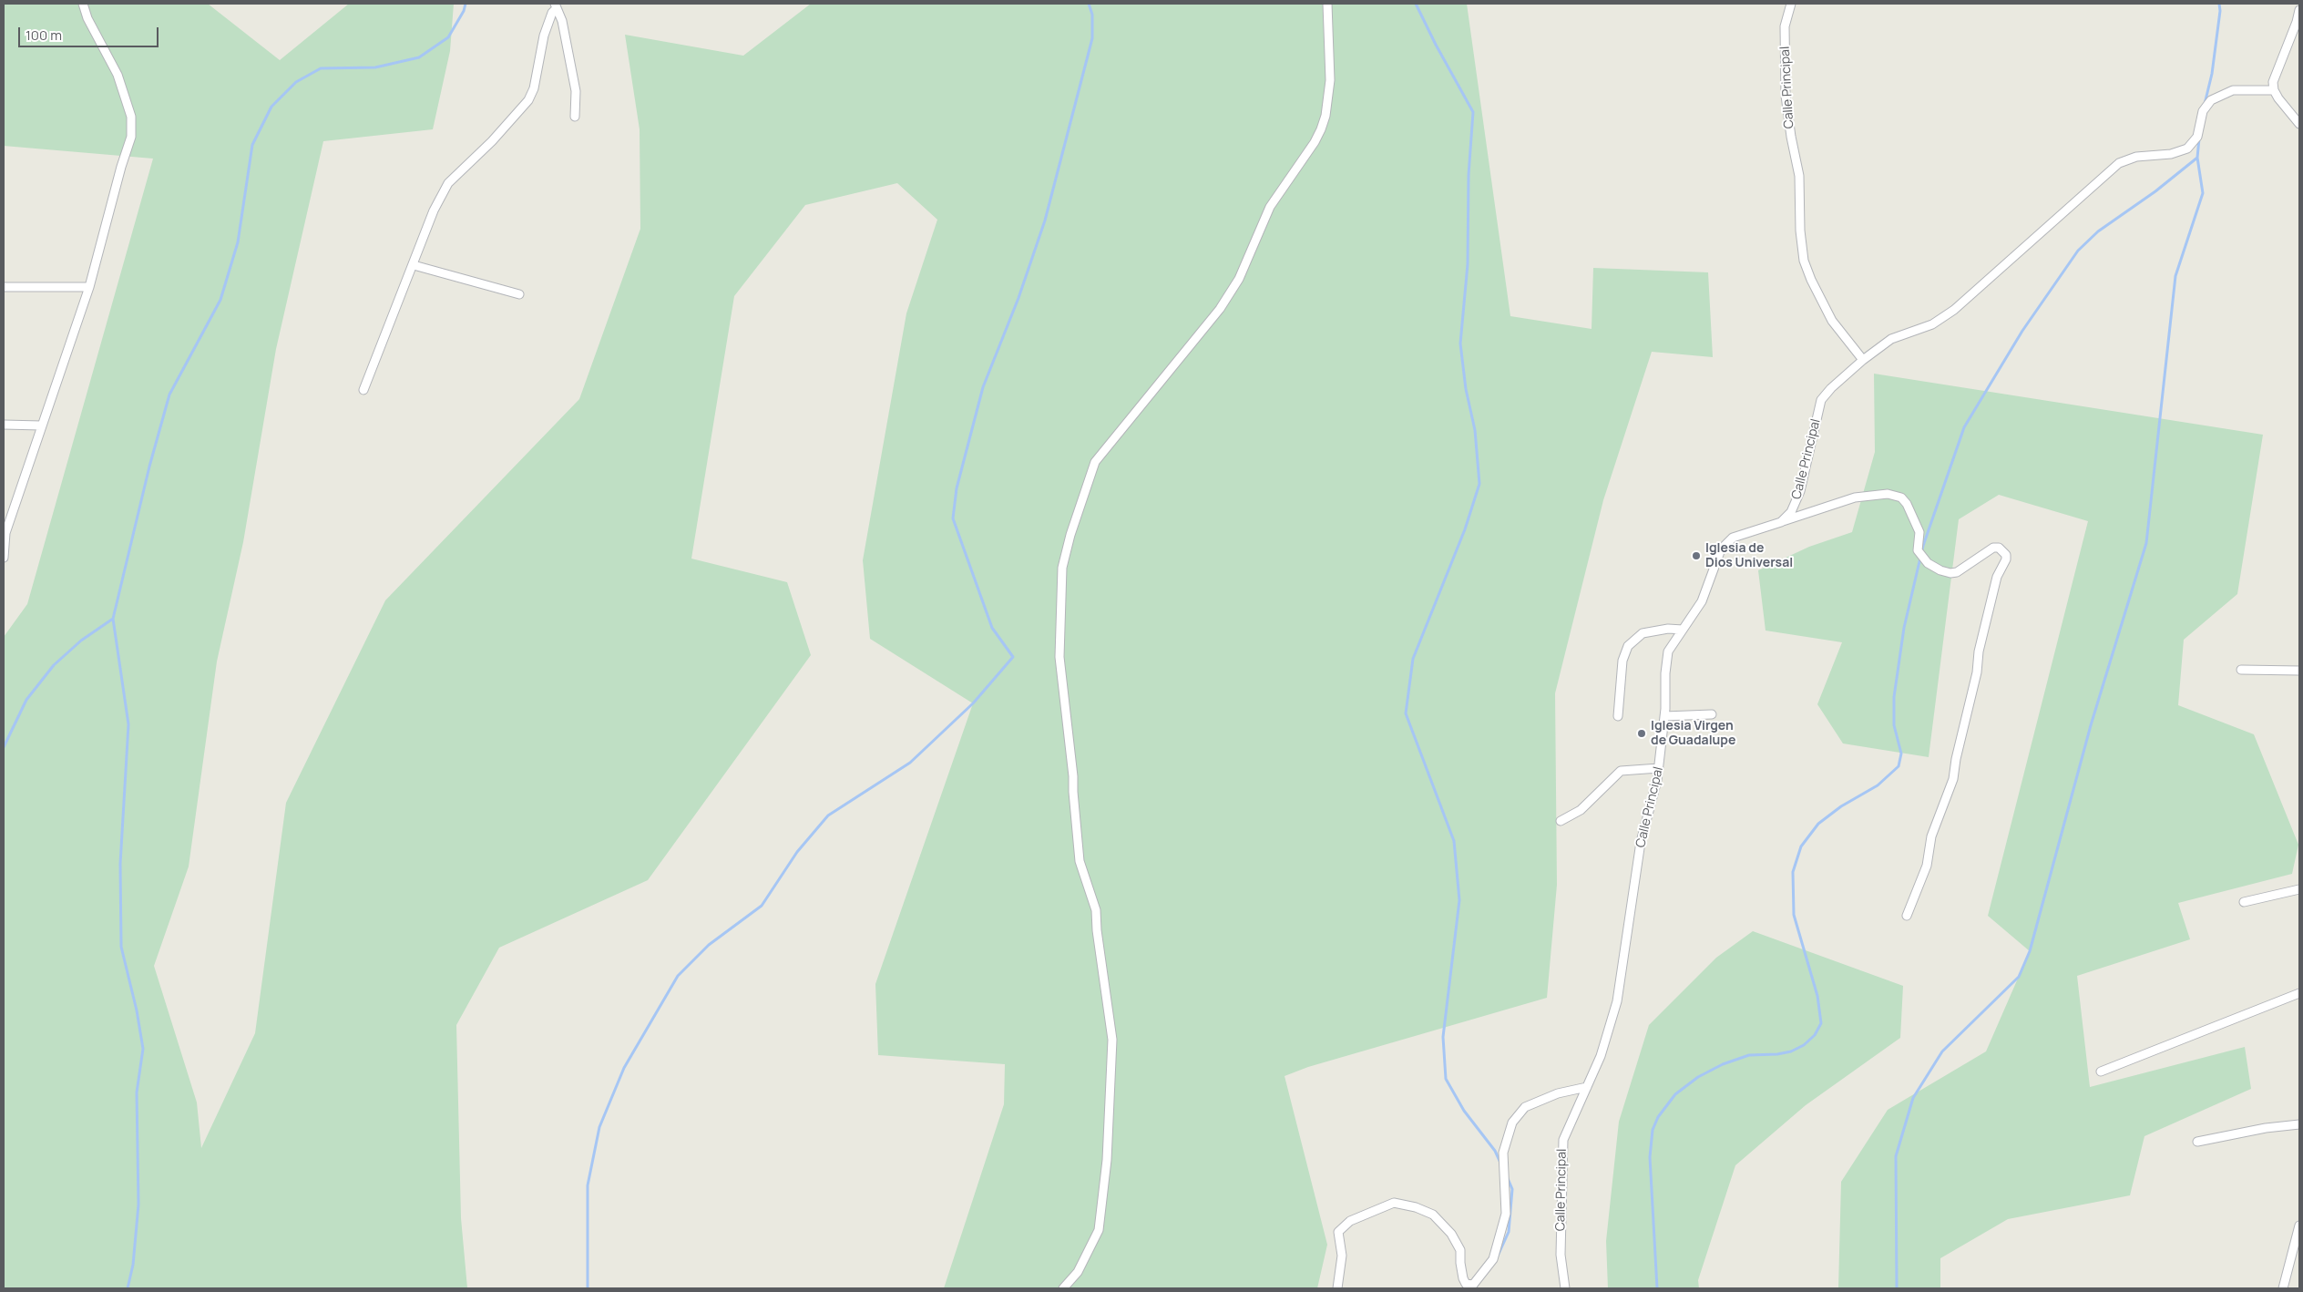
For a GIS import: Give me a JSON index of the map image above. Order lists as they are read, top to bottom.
{
  "streets": {
    "street": ["Calle Principal"]
  },
  "places": ["Iglesia de Dios Universal", "Iglesia Virgen de Guadalupe"],
  "scale_bar": "100 m"
}
